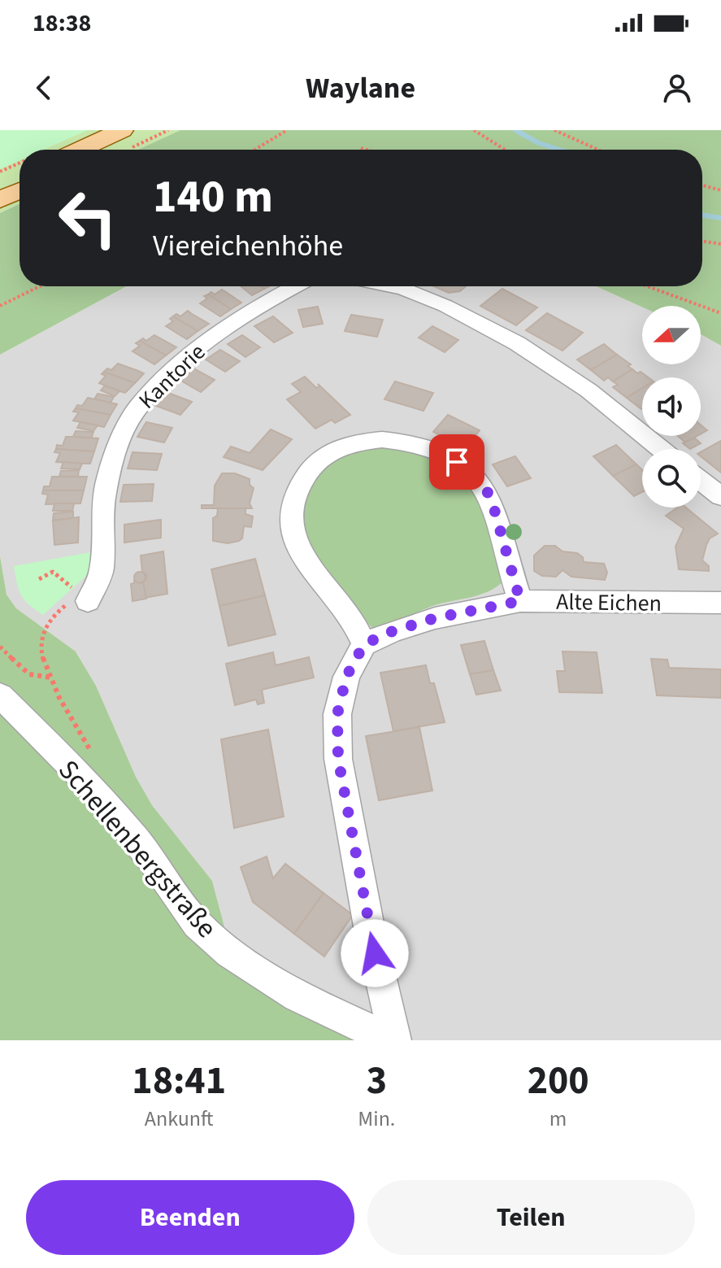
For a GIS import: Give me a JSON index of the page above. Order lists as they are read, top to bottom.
{
  "streets": {
    "street": ["Kantorie", "Alte Eichen", "Schellenbergstraße"]
  },
  "north": "left",
  "page": {
    "status": "18:38",
    "header": "Waylane",
    "turn": ["140 m", "Viereichenhöhe"],
    "eta": [
      "18:41",
      "Ankunft",
      "3",
      "Min.",
      "200",
      "m"
    ],
    "buttons": ["Beenden", "Teilen"]
  }
}
